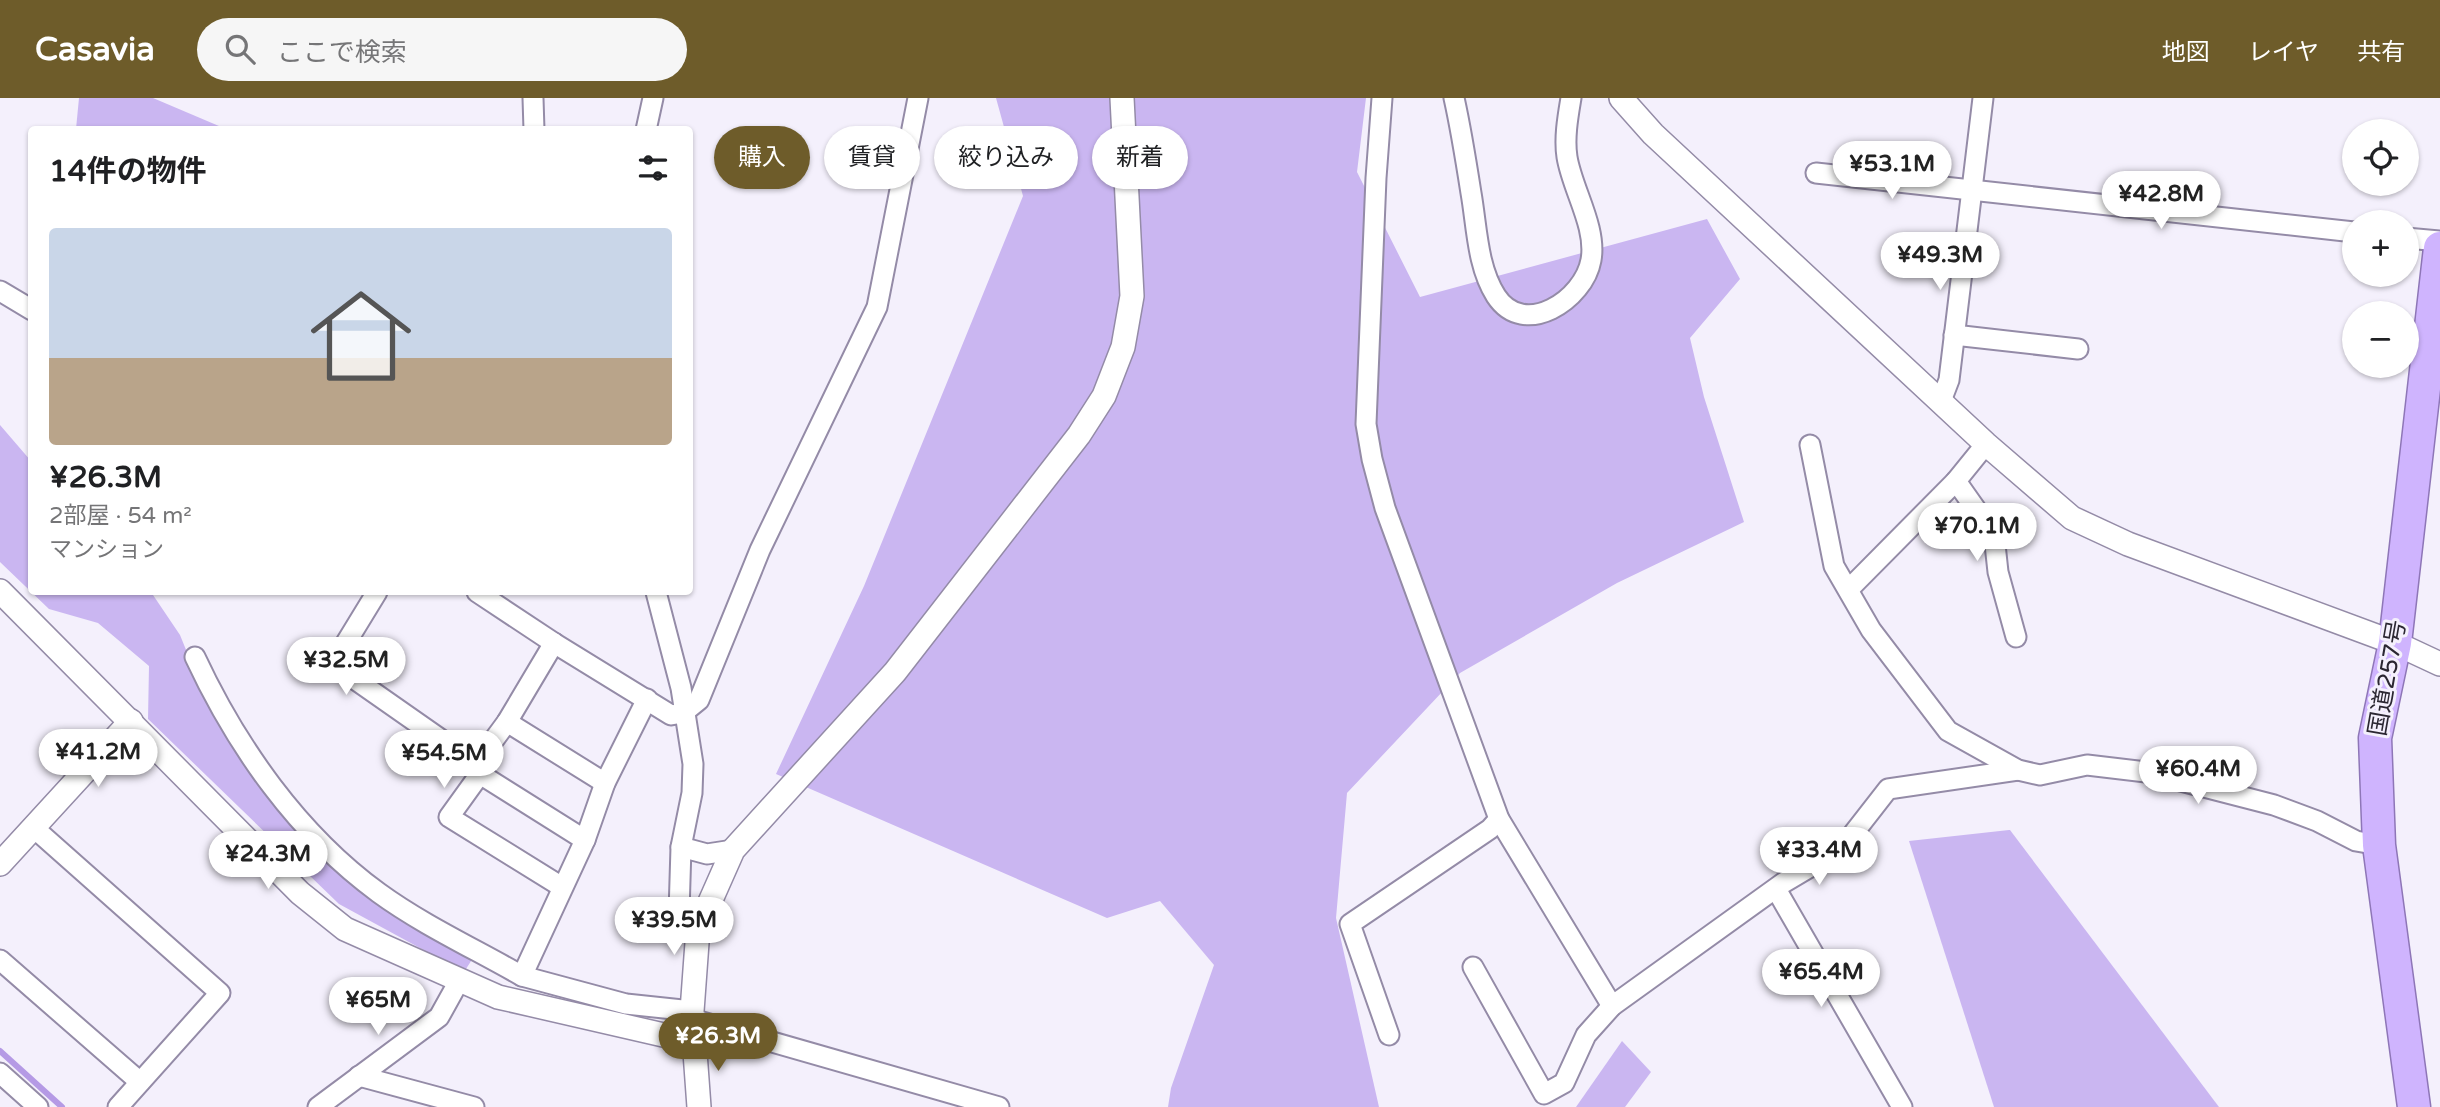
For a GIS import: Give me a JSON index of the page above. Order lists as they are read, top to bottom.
{
  "streets": {
    "highway": ["国道257号"]
  },
  "page": {
    "header": "Casavia",
    "search": "ここで検索",
    "nav": ["地図", "レイヤ", "共有"],
    "map_buttons": ["+", "−"],
    "chip": [
      "購入",
      "賃貸",
      "絞り込み",
      "新着"
    ],
    "heading": "14件の物件",
    "price": [
      "¥53.1M",
      "¥42.8M",
      "¥49.3M",
      "¥70.1M",
      "¥32.5M",
      "¥41.2M",
      "¥54.5M",
      "¥60.4M",
      "¥33.4M",
      "¥24.3M",
      "¥39.5M",
      "¥65.4M",
      "¥65M",
      "¥26.3M"
    ],
    "list": [
      {
        "name": "¥26.3M",
        "note": "2部屋 · 54 m² · マンション"
      }
    ]
  }
}
